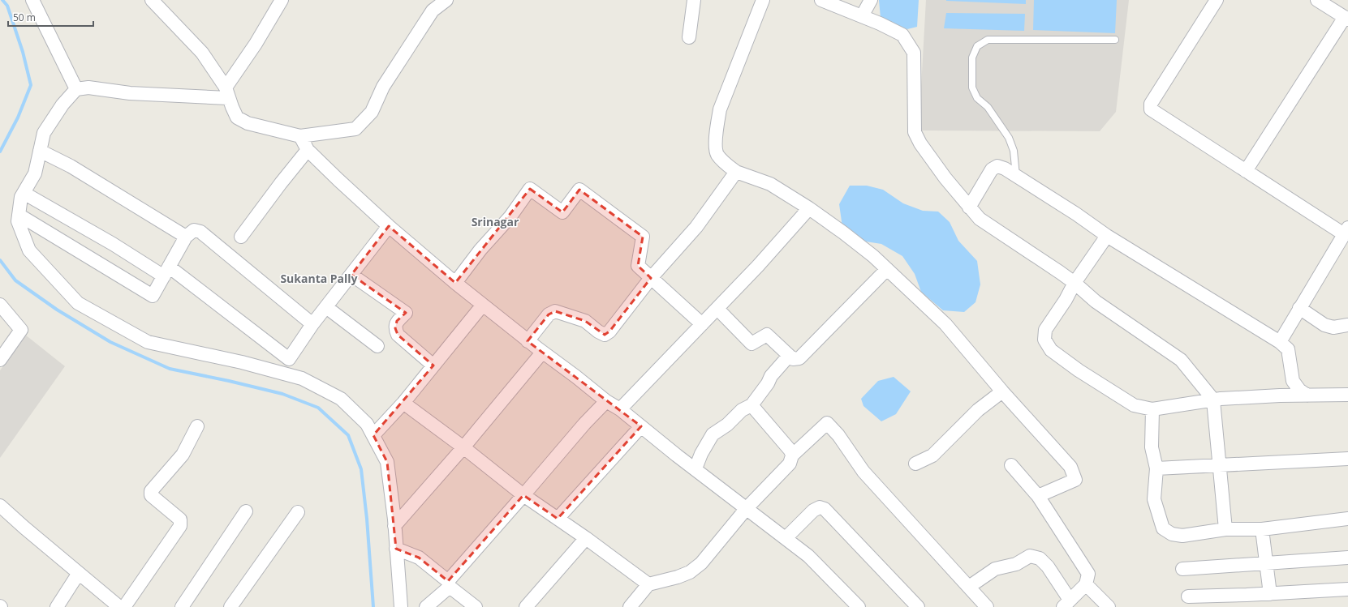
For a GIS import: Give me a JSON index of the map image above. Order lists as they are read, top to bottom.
{
  "districts": ["Srinagar", "Sukanta Pally"],
  "scale_bar": "50 m"
}
